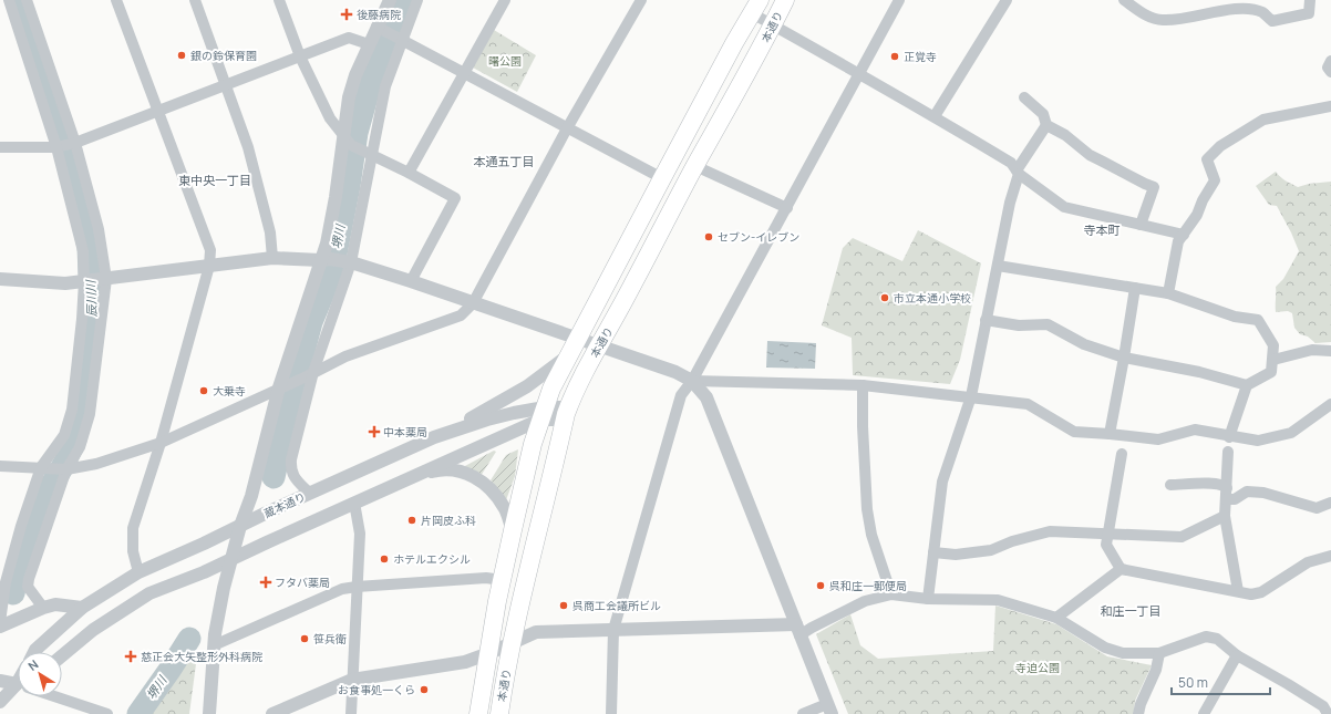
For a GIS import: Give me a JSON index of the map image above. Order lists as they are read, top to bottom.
{
  "streets": {
    "highway": ["本通り"],
    "street": ["蔵本通り"]
  },
  "crossings": [
    ["本通り", "蔵本通り"]
  ],
  "districts": [
    "本通五丁目",
    "東中央一丁目",
    "寺本町",
    "和庄一丁目"
  ],
  "water": ["堺川", "辰川川"],
  "parks": ["曙公園", "寺迫公園"],
  "places": {
    "health": [
      "後藤病院",
      "中本薬局",
      "フタバ薬局",
      "慈正会大矢整形外科病院"
    ],
    "other": [
      "銀の鈴保育園",
      "正覚寺",
      "セブン-イレブン",
      "市立本通小学校",
      "大乗寺",
      "片岡皮ふ科",
      "ホテルエクシル",
      "呉和庄一郵便局",
      "呉商工会議所ビル",
      "笹兵衛",
      "お食事処一くら"
    ]
  },
  "scale_bar": "50 m",
  "north": "top left"
}
